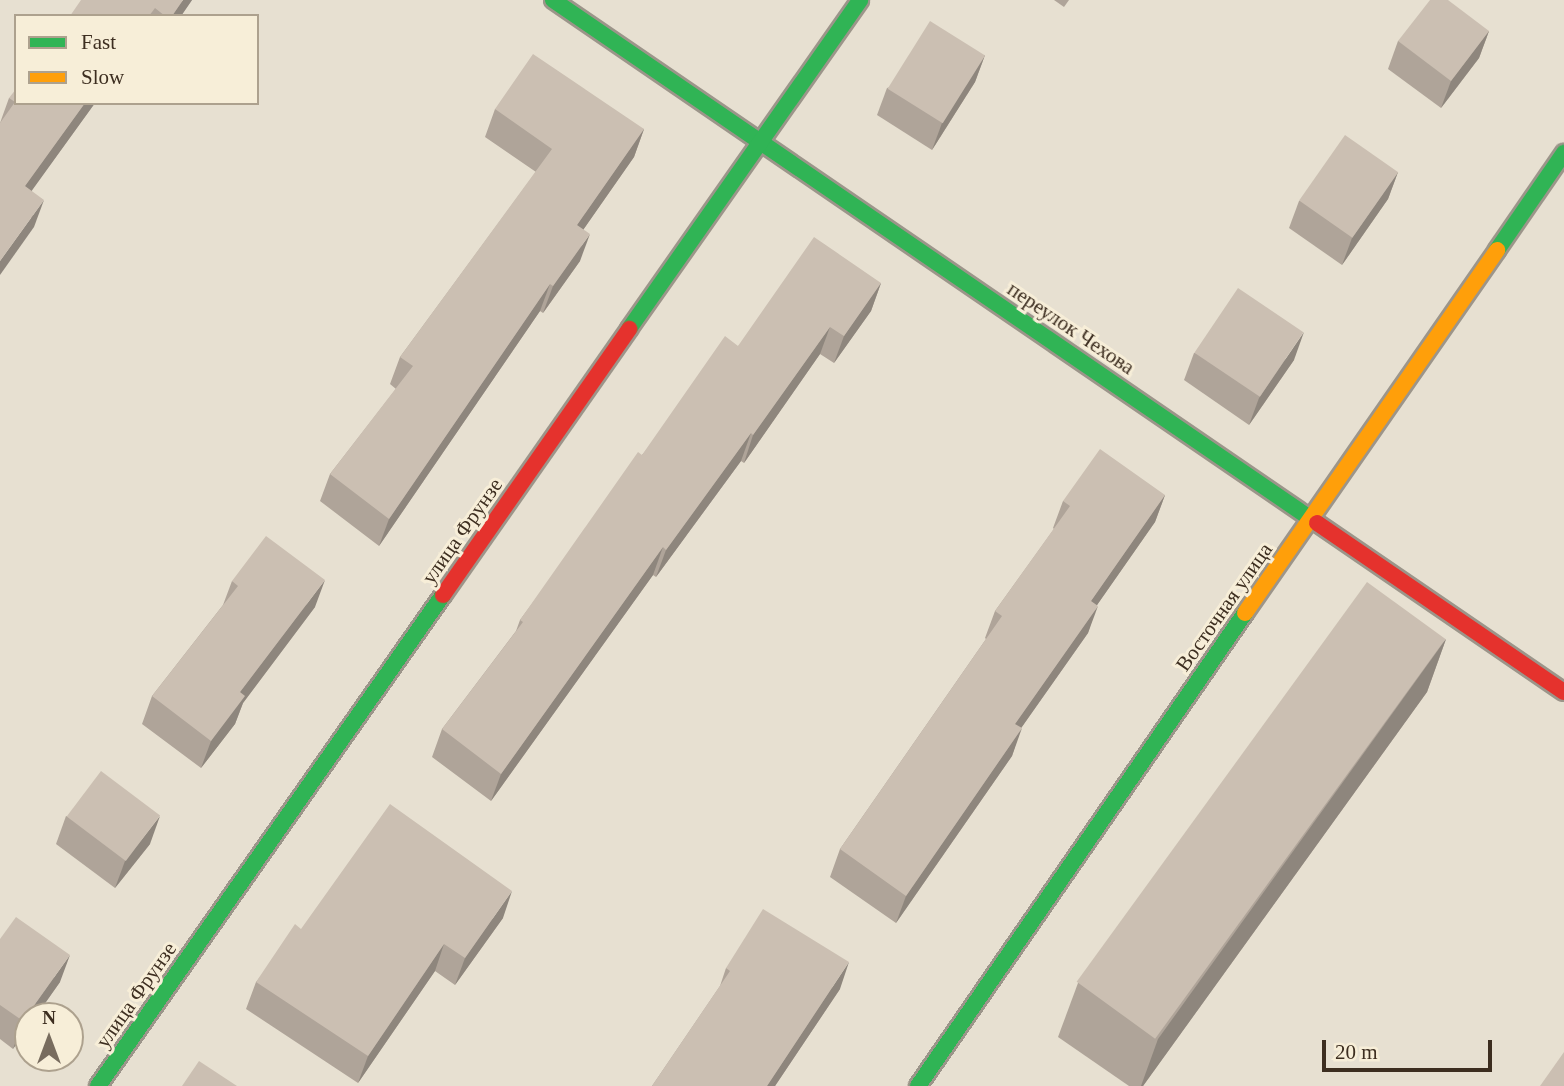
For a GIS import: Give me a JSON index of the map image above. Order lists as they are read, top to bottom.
{
  "streets": {
    "street": ["переулок Чехова", "улица Фрунзе", "Восточная улица"]
  },
  "crossings": [
    ["переулок Чехова", "улица Фрунзе"],
    ["переулок Чехова", "Восточная улица"]
  ],
  "legend": ["Fast", "Slow"],
  "scale_bar": "20 m",
  "north": "top"
}
